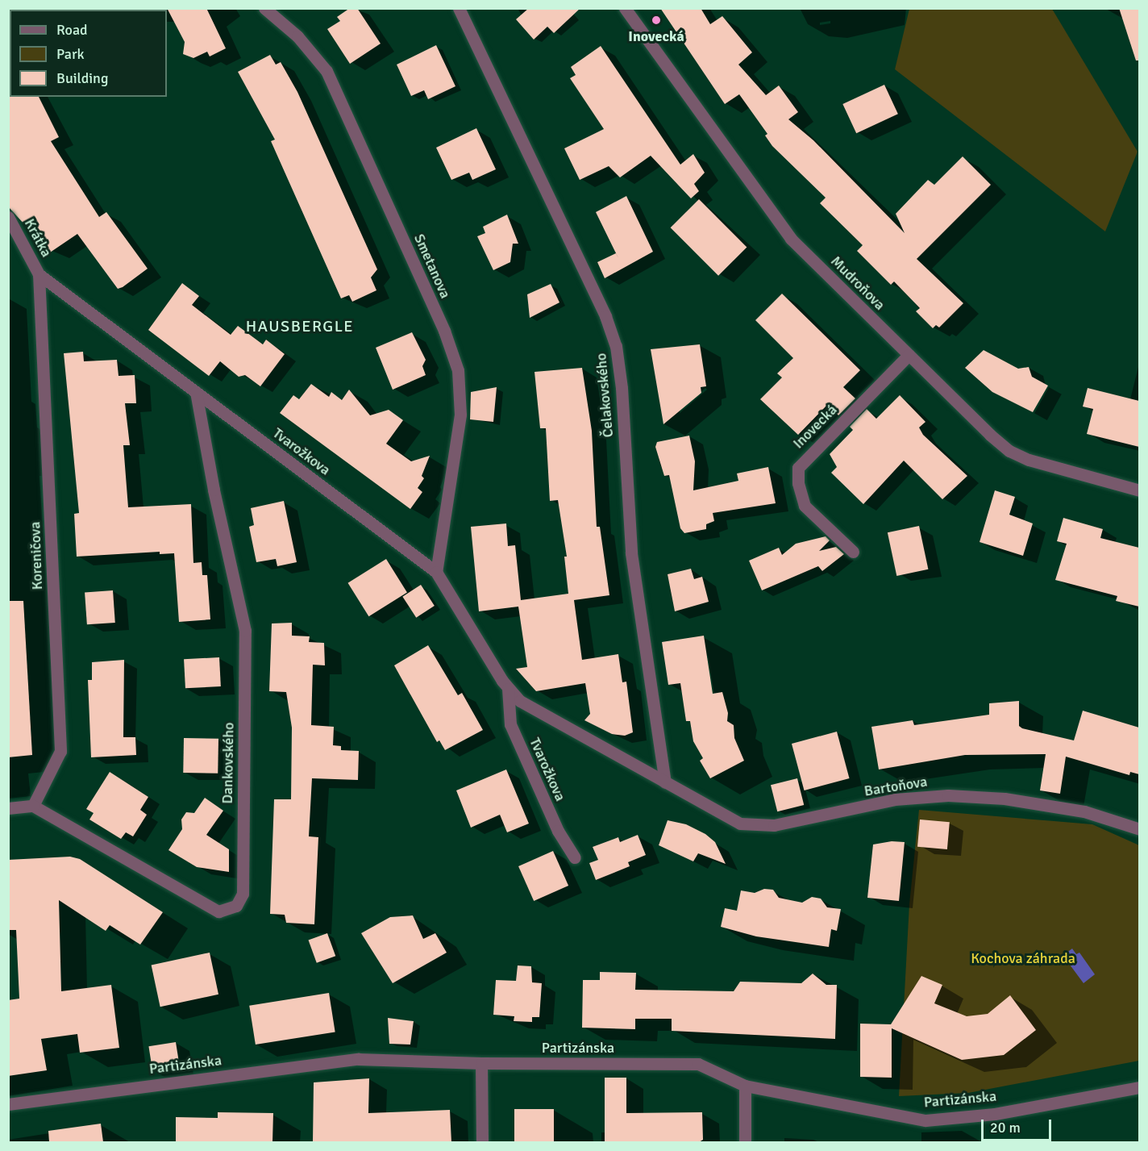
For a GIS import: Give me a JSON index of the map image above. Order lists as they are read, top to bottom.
{
  "streets": {
    "street": [
      "Krátka",
      "Smetanova",
      "Mudroňova",
      "Čelakovského",
      "Inovecká",
      "Tvarožkova",
      "Koreničova",
      "Dankovského",
      "Bartoňova",
      "Partizánska"
    ]
  },
  "crossings": [
    ["Krátka", "Tvarožkova"],
    ["Krátka", "Koreničova"],
    ["Smetanova", "Tvarožkova"],
    ["Mudroňova", "Inovecká"],
    ["Čelakovského", "Tvarožkova"],
    ["Čelakovského", "Bartoňova"],
    ["Tvarožkova", "Koreničova"],
    ["Tvarožkova", "Dankovského"],
    ["Tvarožkova", "Bartoňova"],
    ["Koreničova", "Dankovského"]
  ],
  "districts": ["HAUSBERGLE"],
  "parks": ["Kochova záhrada"],
  "places": ["Inovecká"],
  "legend": ["Road", "Park", "Building"],
  "scale_bar": "20 m"
}
